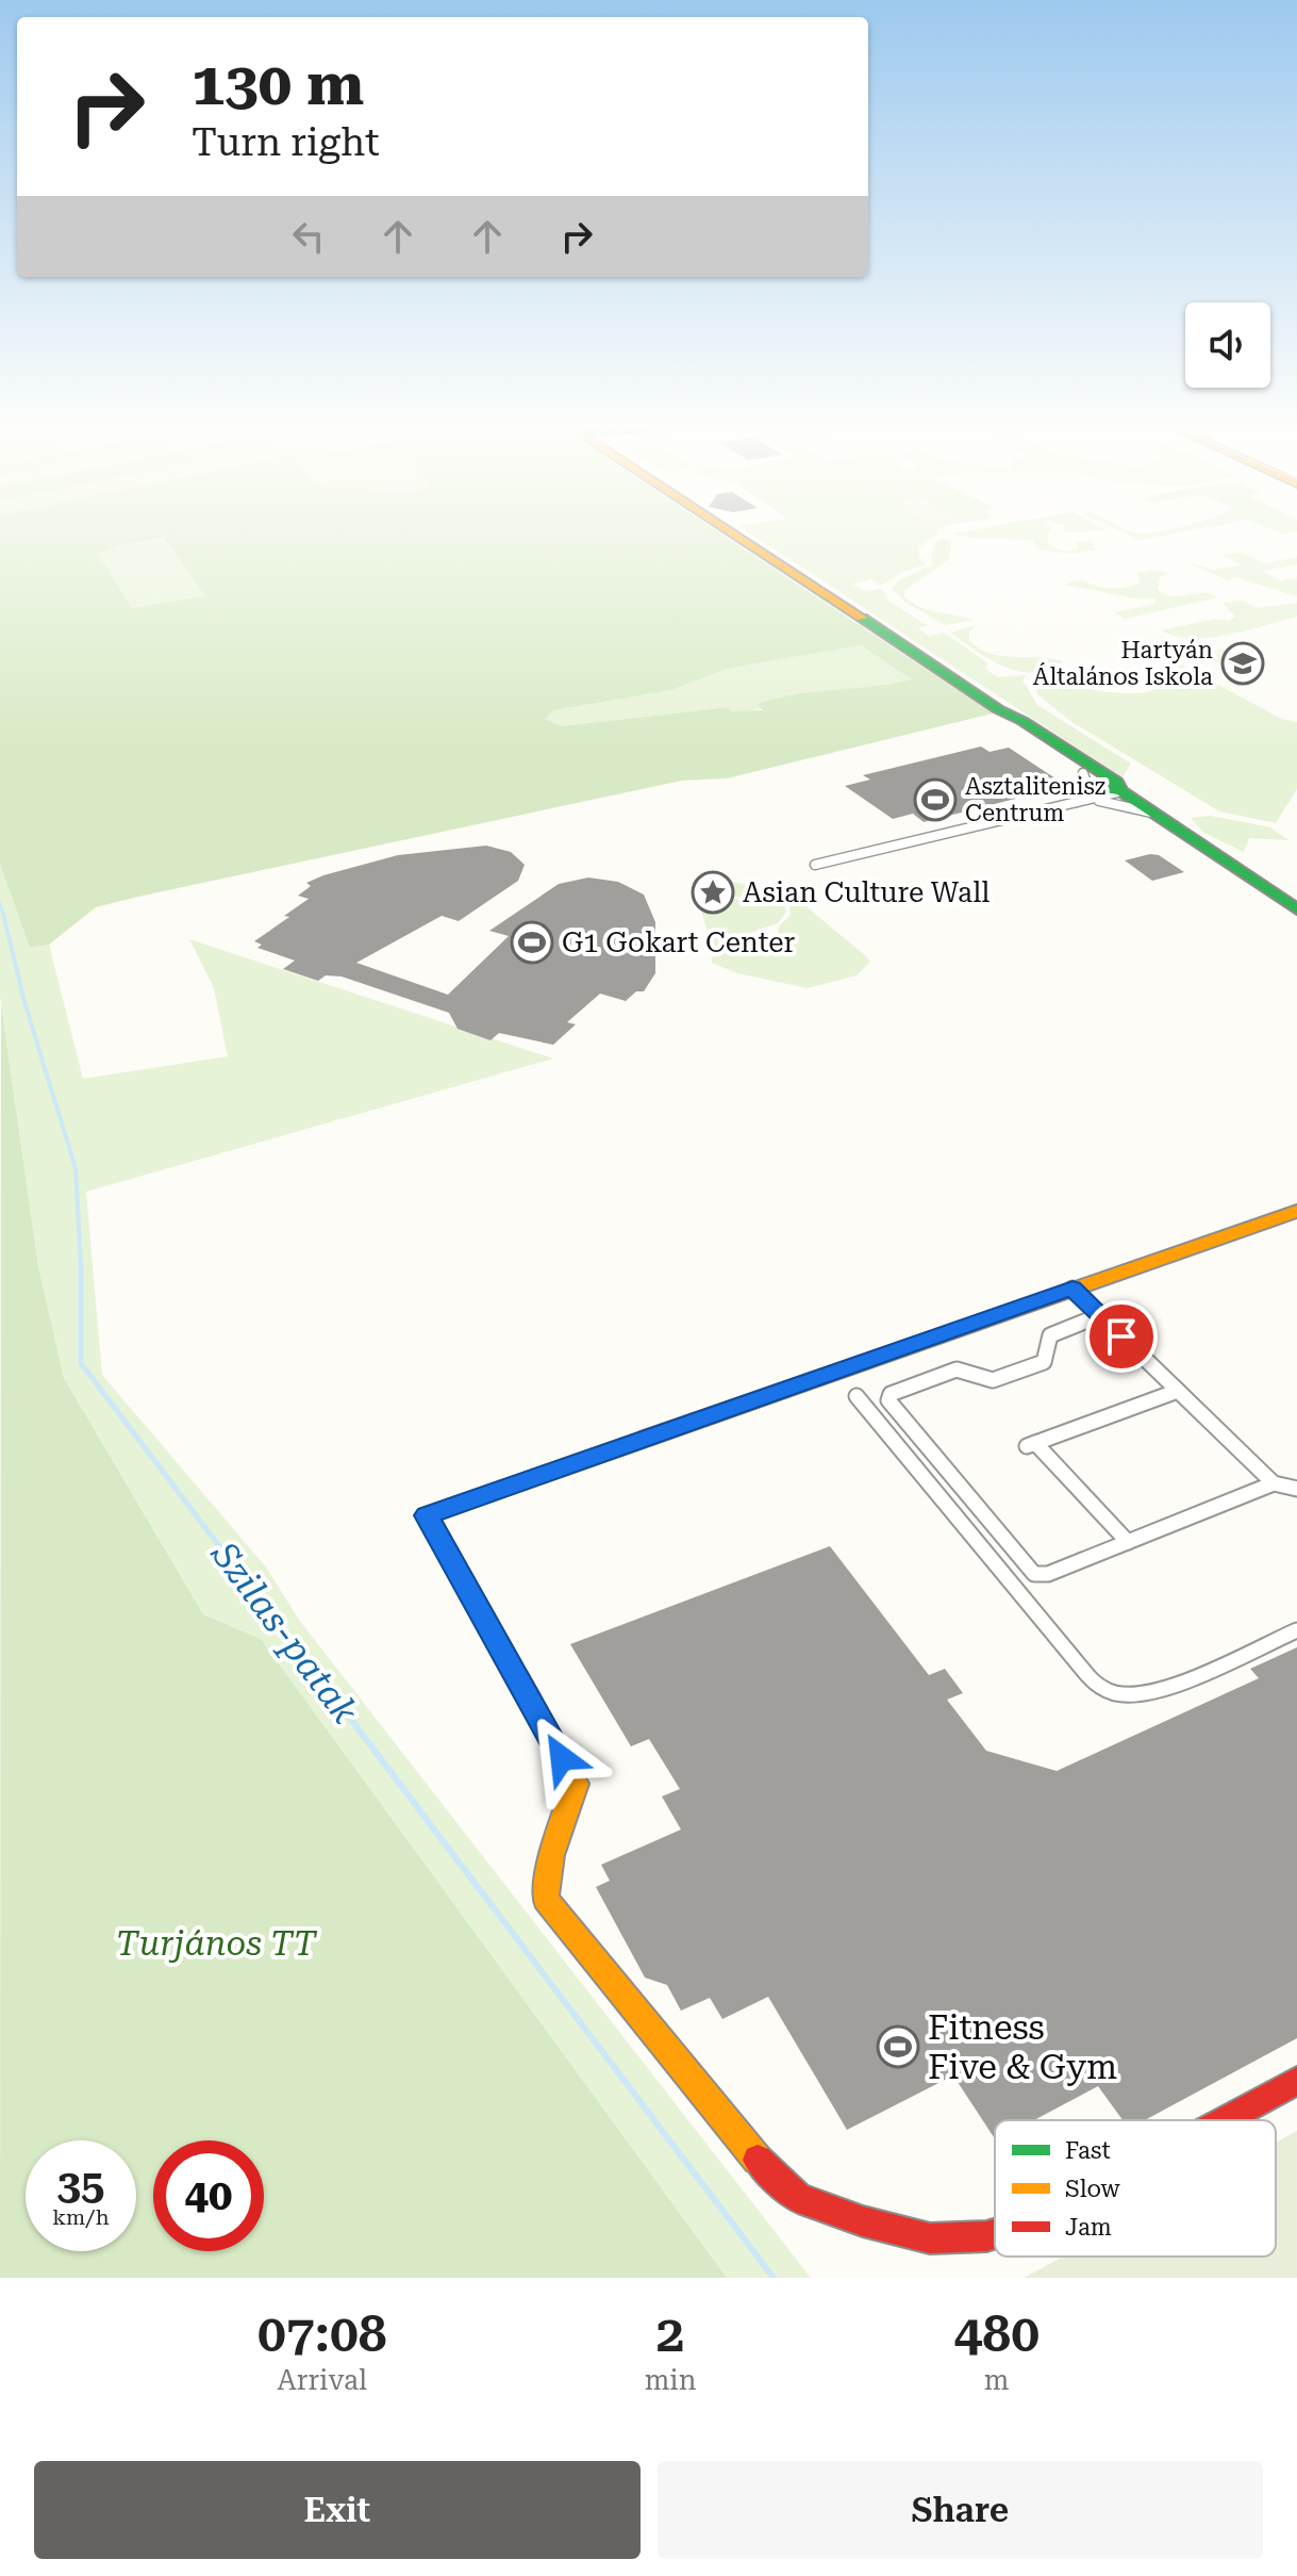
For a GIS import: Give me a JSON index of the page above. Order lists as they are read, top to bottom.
{
  "water": ["Szilas-patak"],
  "parks": ["Turjános TT"],
  "places": {
    "school or university": ["Hartyán Általános Iskola"],
    "sports": ["Asztalitenisz Centrum", "G1 Gokart Center", "Fitness Five & Gym"],
    "place": ["Asian Culture Wall"]
  },
  "legend": ["Fast", "Slow", "Jam"],
  "page": {
    "turn": ["130 m", "Turn right"],
    "speed": "35 km/h",
    "limit": "40",
    "eta": [
      "07:08",
      "Arrival",
      "2",
      "min",
      "480",
      "m"
    ],
    "buttons": ["Exit", "Share"]
  }
}
